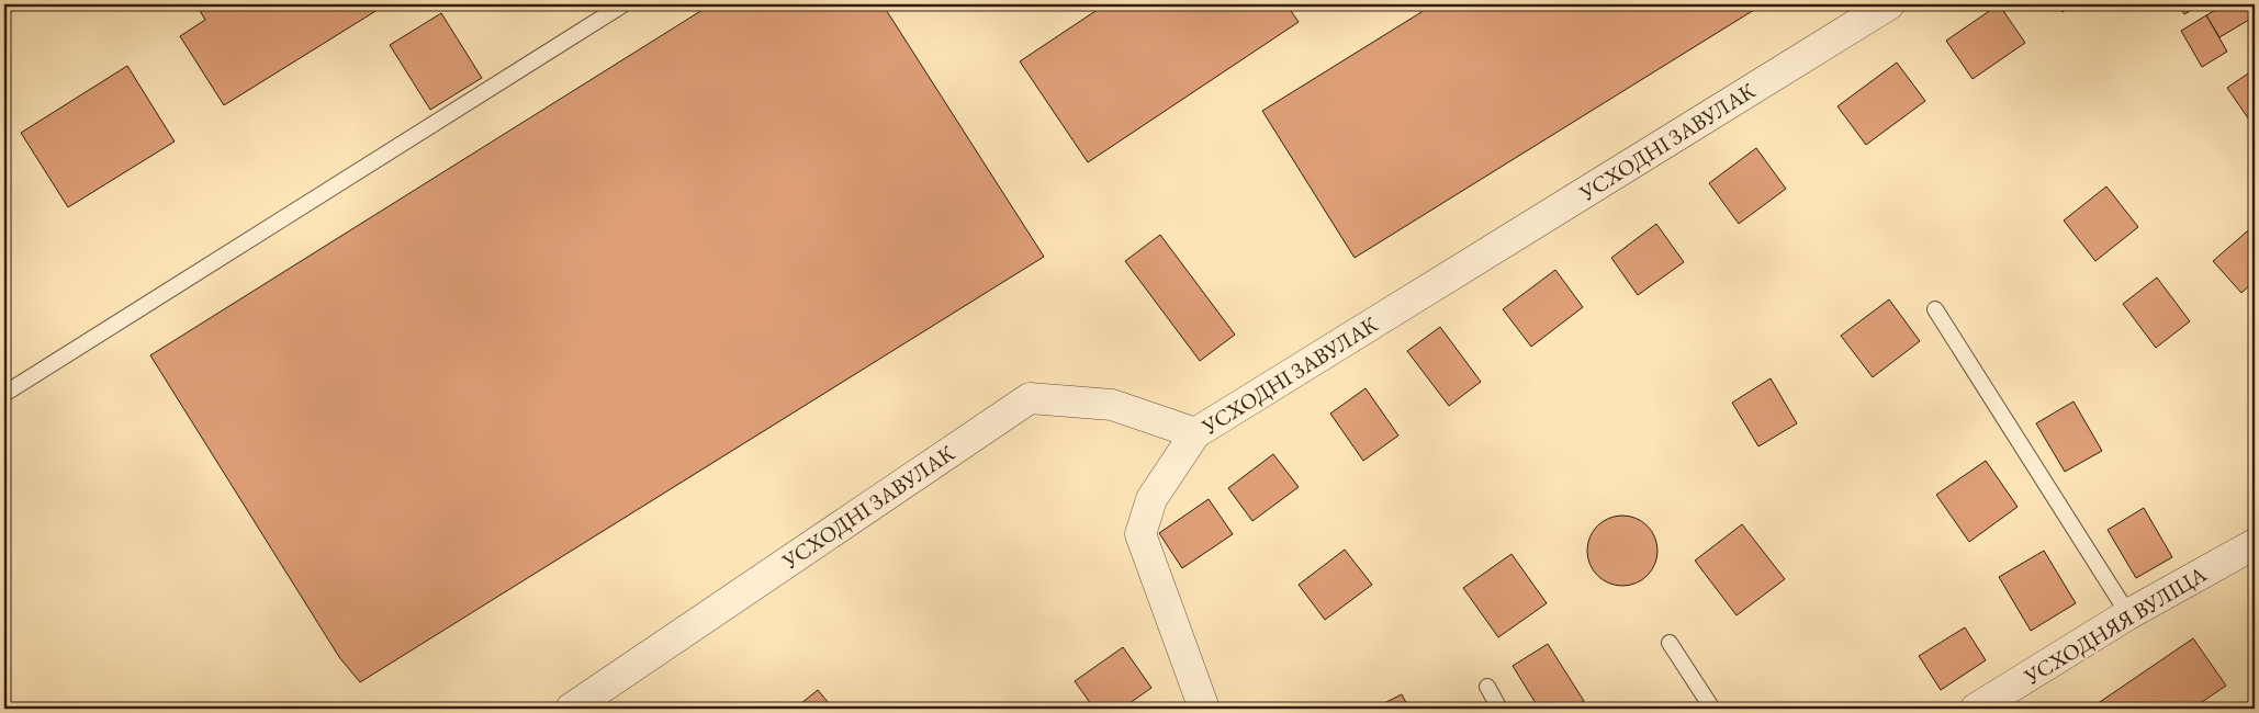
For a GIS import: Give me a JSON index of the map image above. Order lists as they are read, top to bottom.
{
  "streets": {
    "street": ["УСХОДНІ ЗАВУЛАК", "УСХОДНЯЯ ВУЛІЦА"]
  }
}
